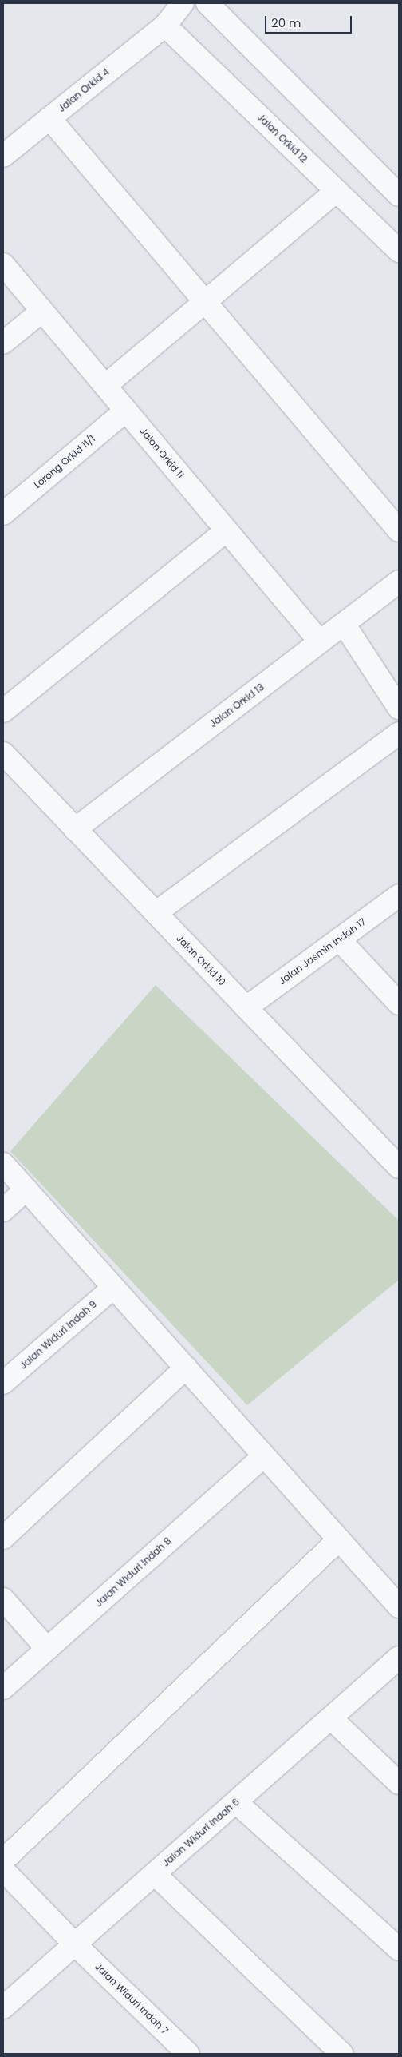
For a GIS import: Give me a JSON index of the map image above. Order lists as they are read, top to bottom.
{
  "streets": {
    "street": [
      "Jalan Orkid 4",
      "Jalan Orkid 12",
      "Jalan Orkid 11",
      "Lorong Orkid 11/1",
      "Jalan Orkid 13",
      "Jalan Jasmin Indah 17",
      "Jalan Orkid 10",
      "Jalan Widuri Indah 9",
      "Jalan Widuri Indah 8",
      "Jalan Widuri Indah 6",
      "Jalan Widuri Indah 7"
    ]
  },
  "crossings": [
    ["Jalan Orkid 4", "Jalan Orkid 12"],
    ["Jalan Orkid 11", "Lorong Orkid 11/1"],
    ["Jalan Orkid 11", "Jalan Orkid 13"],
    ["Jalan Orkid 13", "Jalan Orkid 10"],
    ["Jalan Jasmin Indah 17", "Jalan Orkid 10"],
    ["Jalan Widuri Indah 6", "Jalan Widuri Indah 7"]
  ],
  "scale_bar": "20 m"
}
